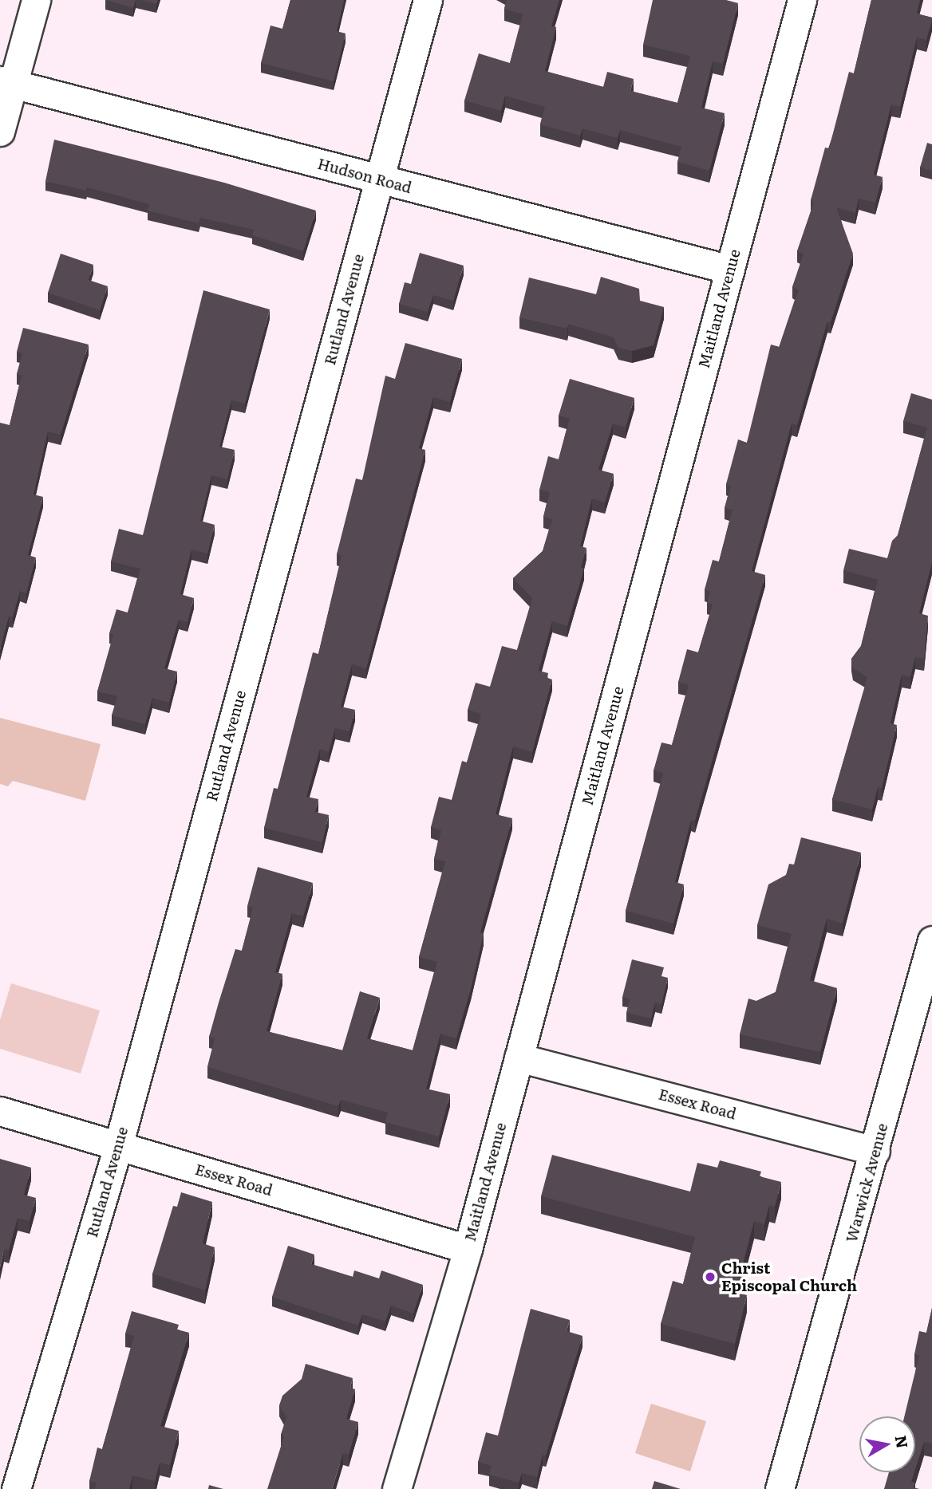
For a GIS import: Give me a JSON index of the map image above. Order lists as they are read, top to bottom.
{
  "streets": {
    "street": [
      "Hudson Road",
      "Maitland Avenue",
      "Rutland Avenue",
      "Essex Road",
      "Warwick Avenue"
    ]
  },
  "crossings": [
    ["Hudson Road", "Maitland Avenue"],
    ["Hudson Road", "Rutland Avenue"],
    ["Maitland Avenue", "Essex Road"],
    ["Rutland Avenue", "Essex Road"],
    ["Essex Road", "Warwick Avenue"]
  ],
  "places": ["Christ Episcopal Church"],
  "north": "right"
}
